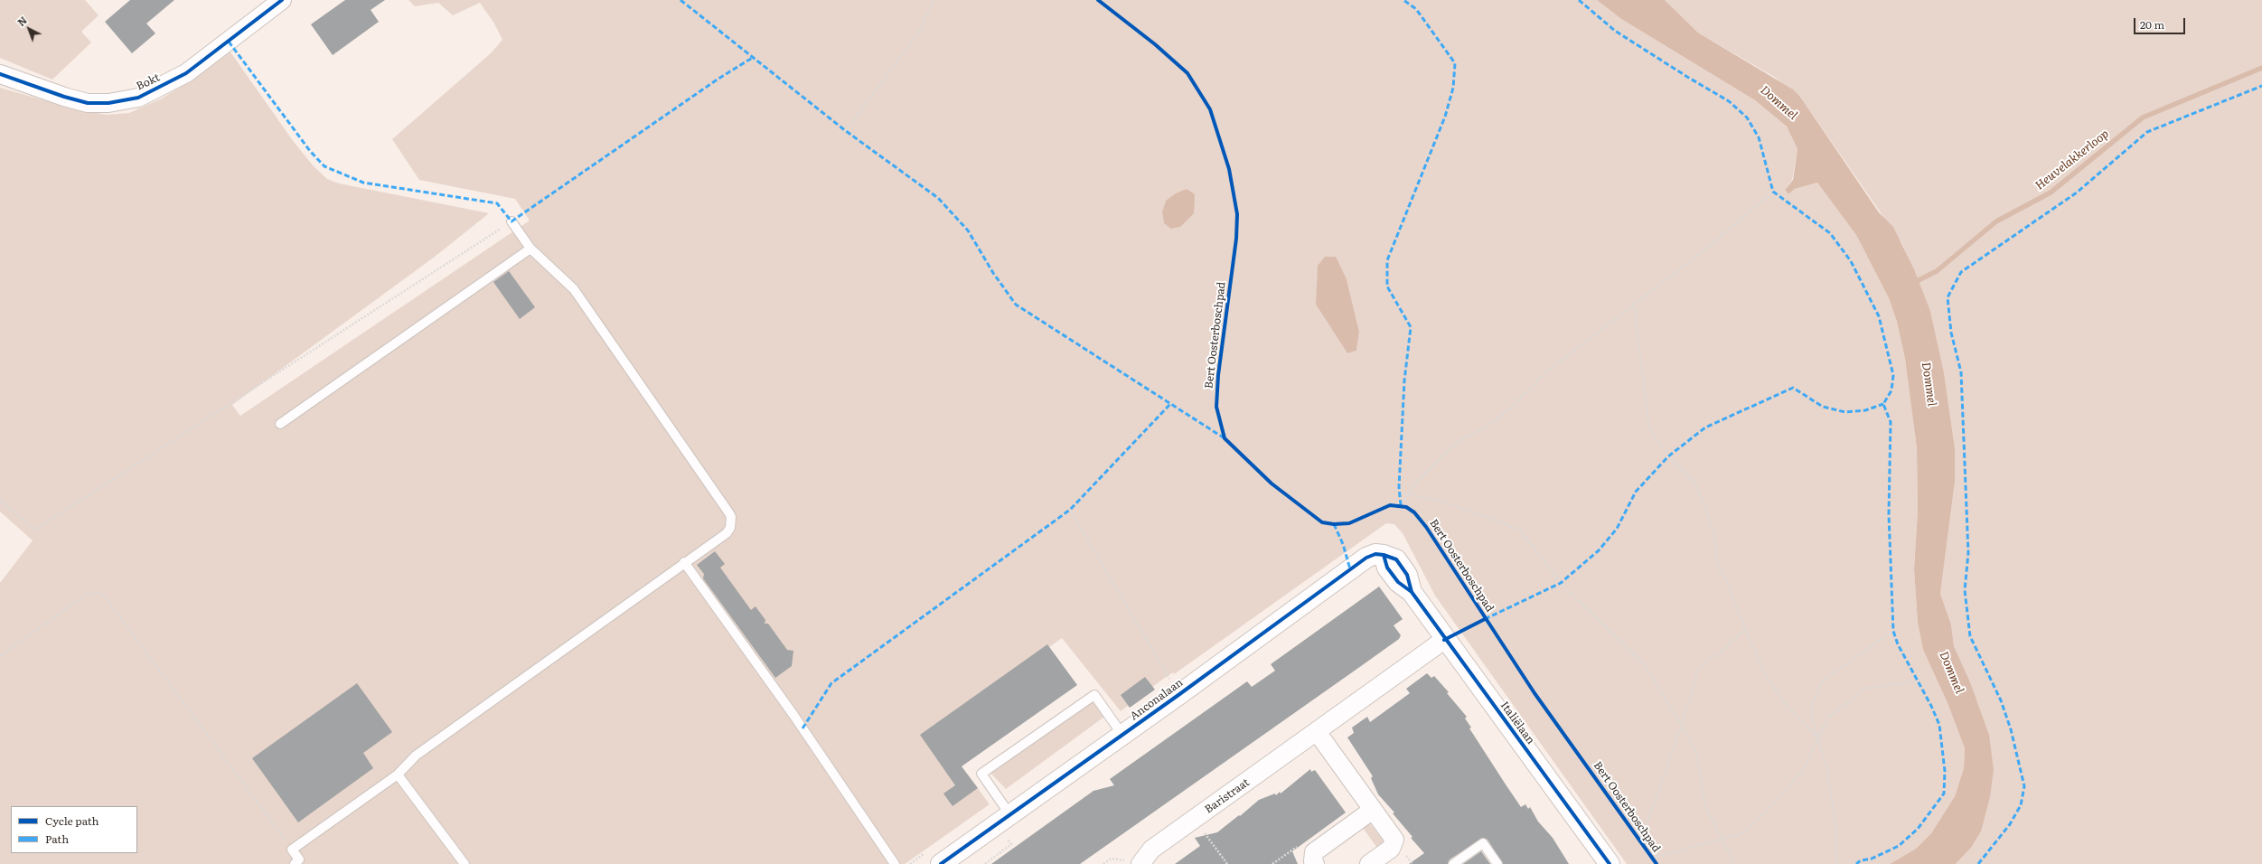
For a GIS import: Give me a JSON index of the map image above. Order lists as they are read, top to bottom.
{
  "streets": {
    "street": [
      "Bokt",
      "Anconalaan",
      "Italiëlaan",
      "Baristraat"
    ],
    "cycle path": ["Bert Oosterboschpad"]
  },
  "crossings": [
    ["Anconalaan", "Italiëlaan"],
    ["Italiëlaan", "Baristraat"]
  ],
  "water": ["Dommel", "Heuvelakkerloop"],
  "legend": ["Cycle path", "Path"],
  "scale_bar": "20 m",
  "north": "top left"
}
